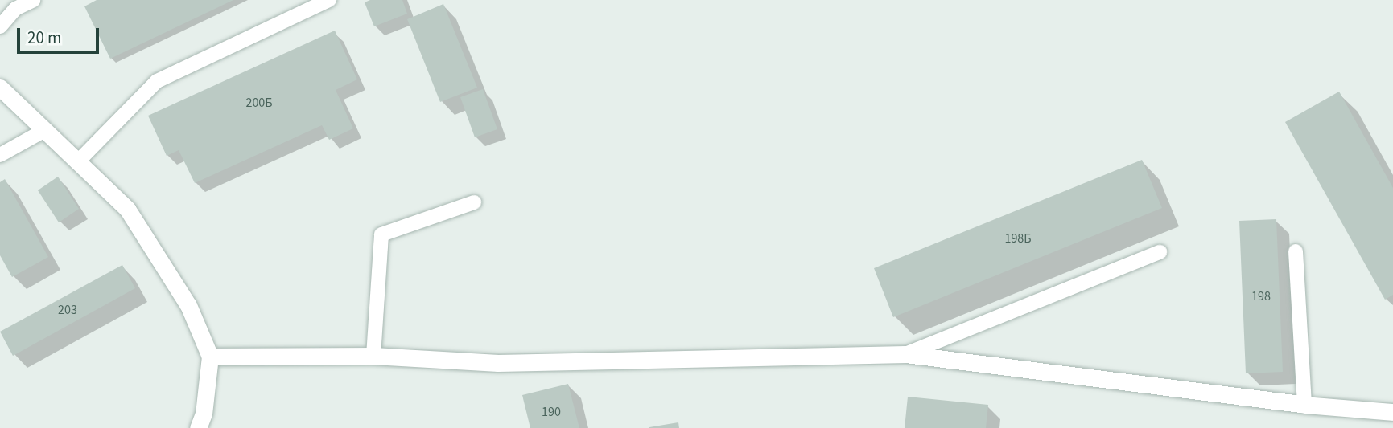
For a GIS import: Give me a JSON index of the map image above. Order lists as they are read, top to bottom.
{
  "house_numbers": [
    "200Б",
    "198Б",
    "198",
    "203",
    "190"
  ],
  "scale_bar": "20 m"
}
